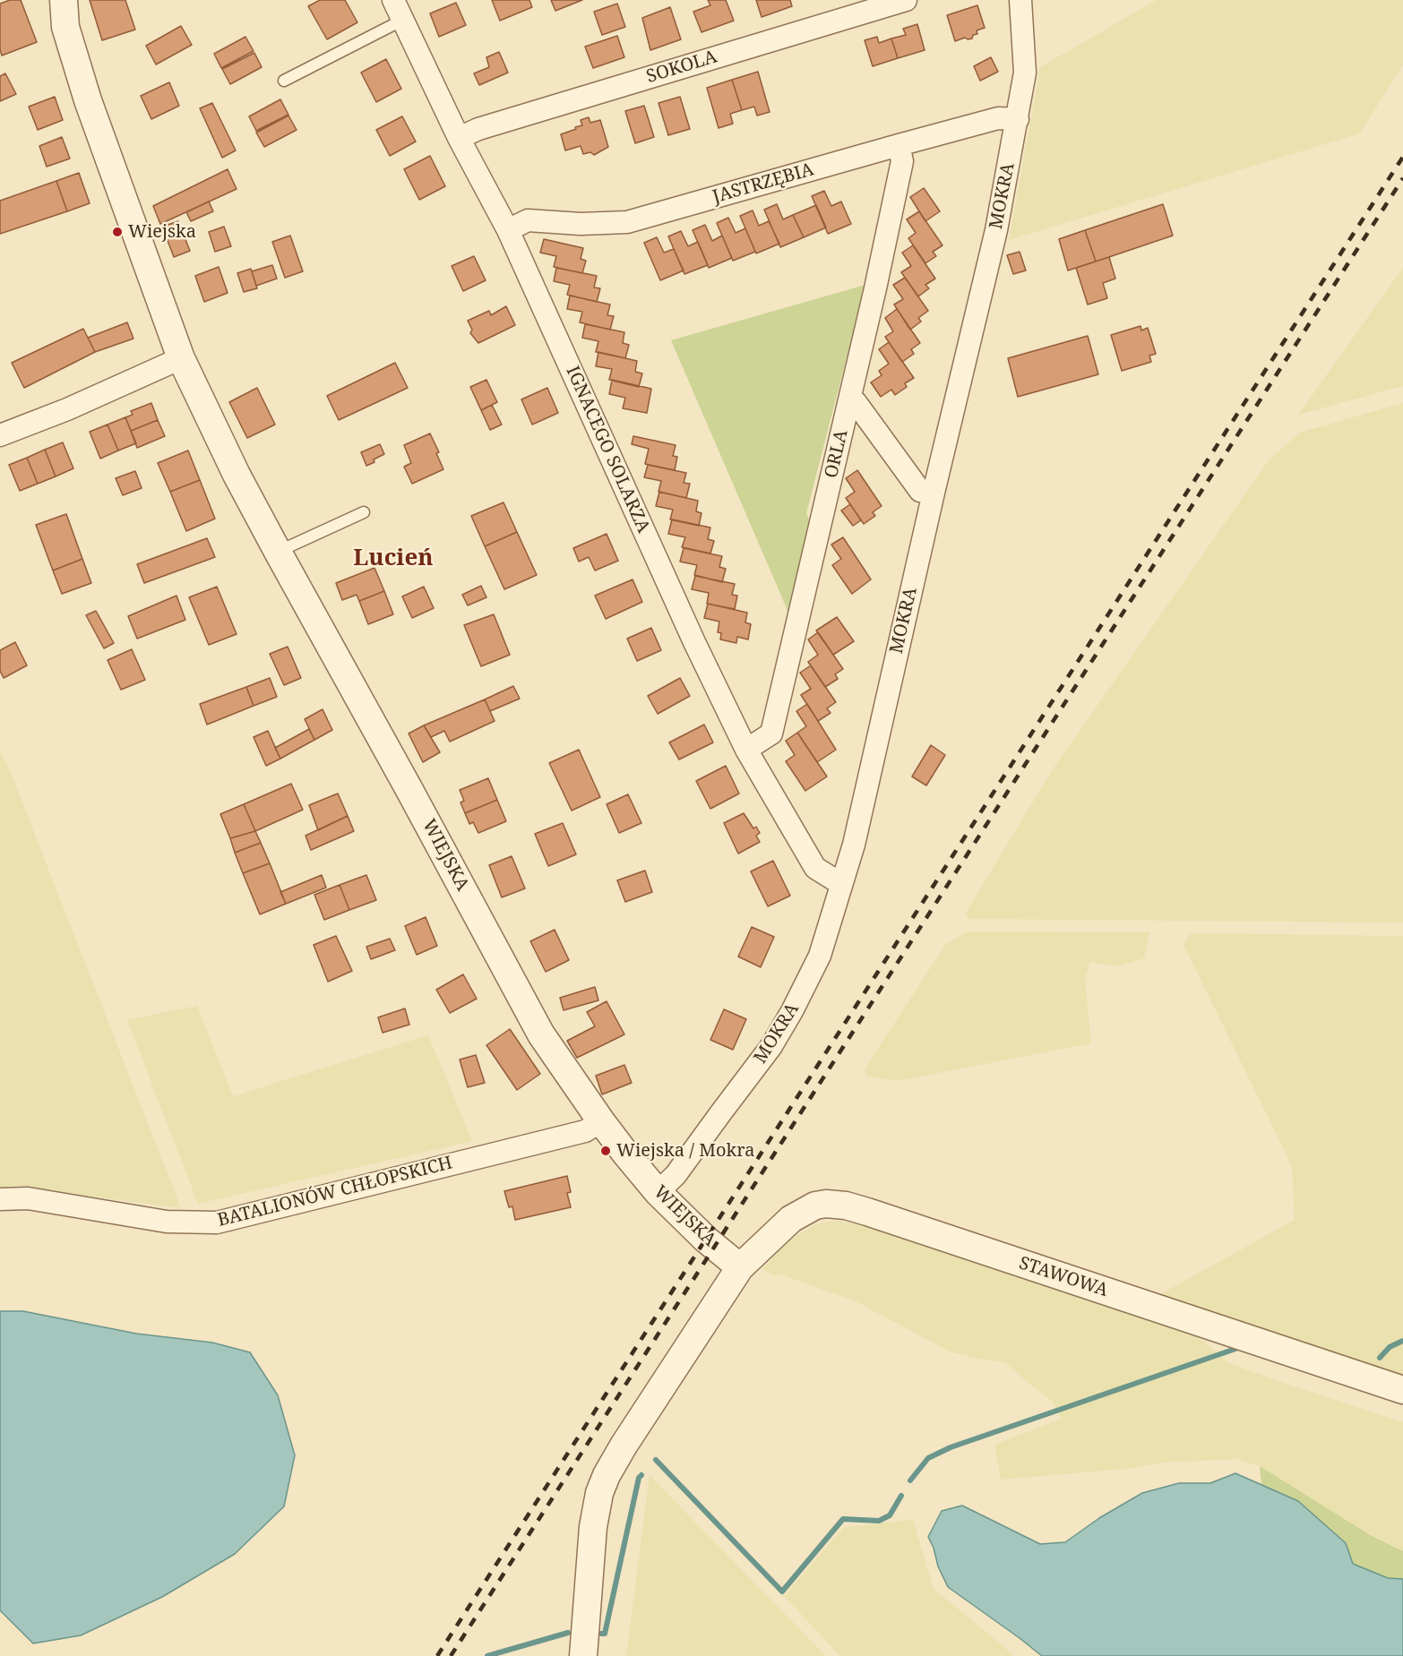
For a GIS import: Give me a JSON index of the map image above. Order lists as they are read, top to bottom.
{
  "streets": {
    "street": [
      "SOKOLA",
      "JASTRZĘBIA",
      "MOKRA",
      "IGNACEGO SOLARZA",
      "ORLA",
      "WIEJSKA",
      "BATALIONÓW CHŁOPSKICH",
      "STAWOWA"
    ]
  },
  "crossings": [
    ["SOKOLA", "IGNACEGO SOLARZA"],
    ["JASTRZĘBIA", "MOKRA"],
    ["JASTRZĘBIA", "IGNACEGO SOLARZA"],
    ["JASTRZĘBIA", "ORLA"],
    ["MOKRA", "IGNACEGO SOLARZA"],
    ["MOKRA", "WIEJSKA"],
    ["IGNACEGO SOLARZA", "ORLA"],
    ["WIEJSKA", "BATALIONÓW CHŁOPSKICH"],
    ["WIEJSKA", "STAWOWA"]
  ],
  "districts": ["Lucień"],
  "places": ["Wiejska", "Wiejska / Mokra"]
}
